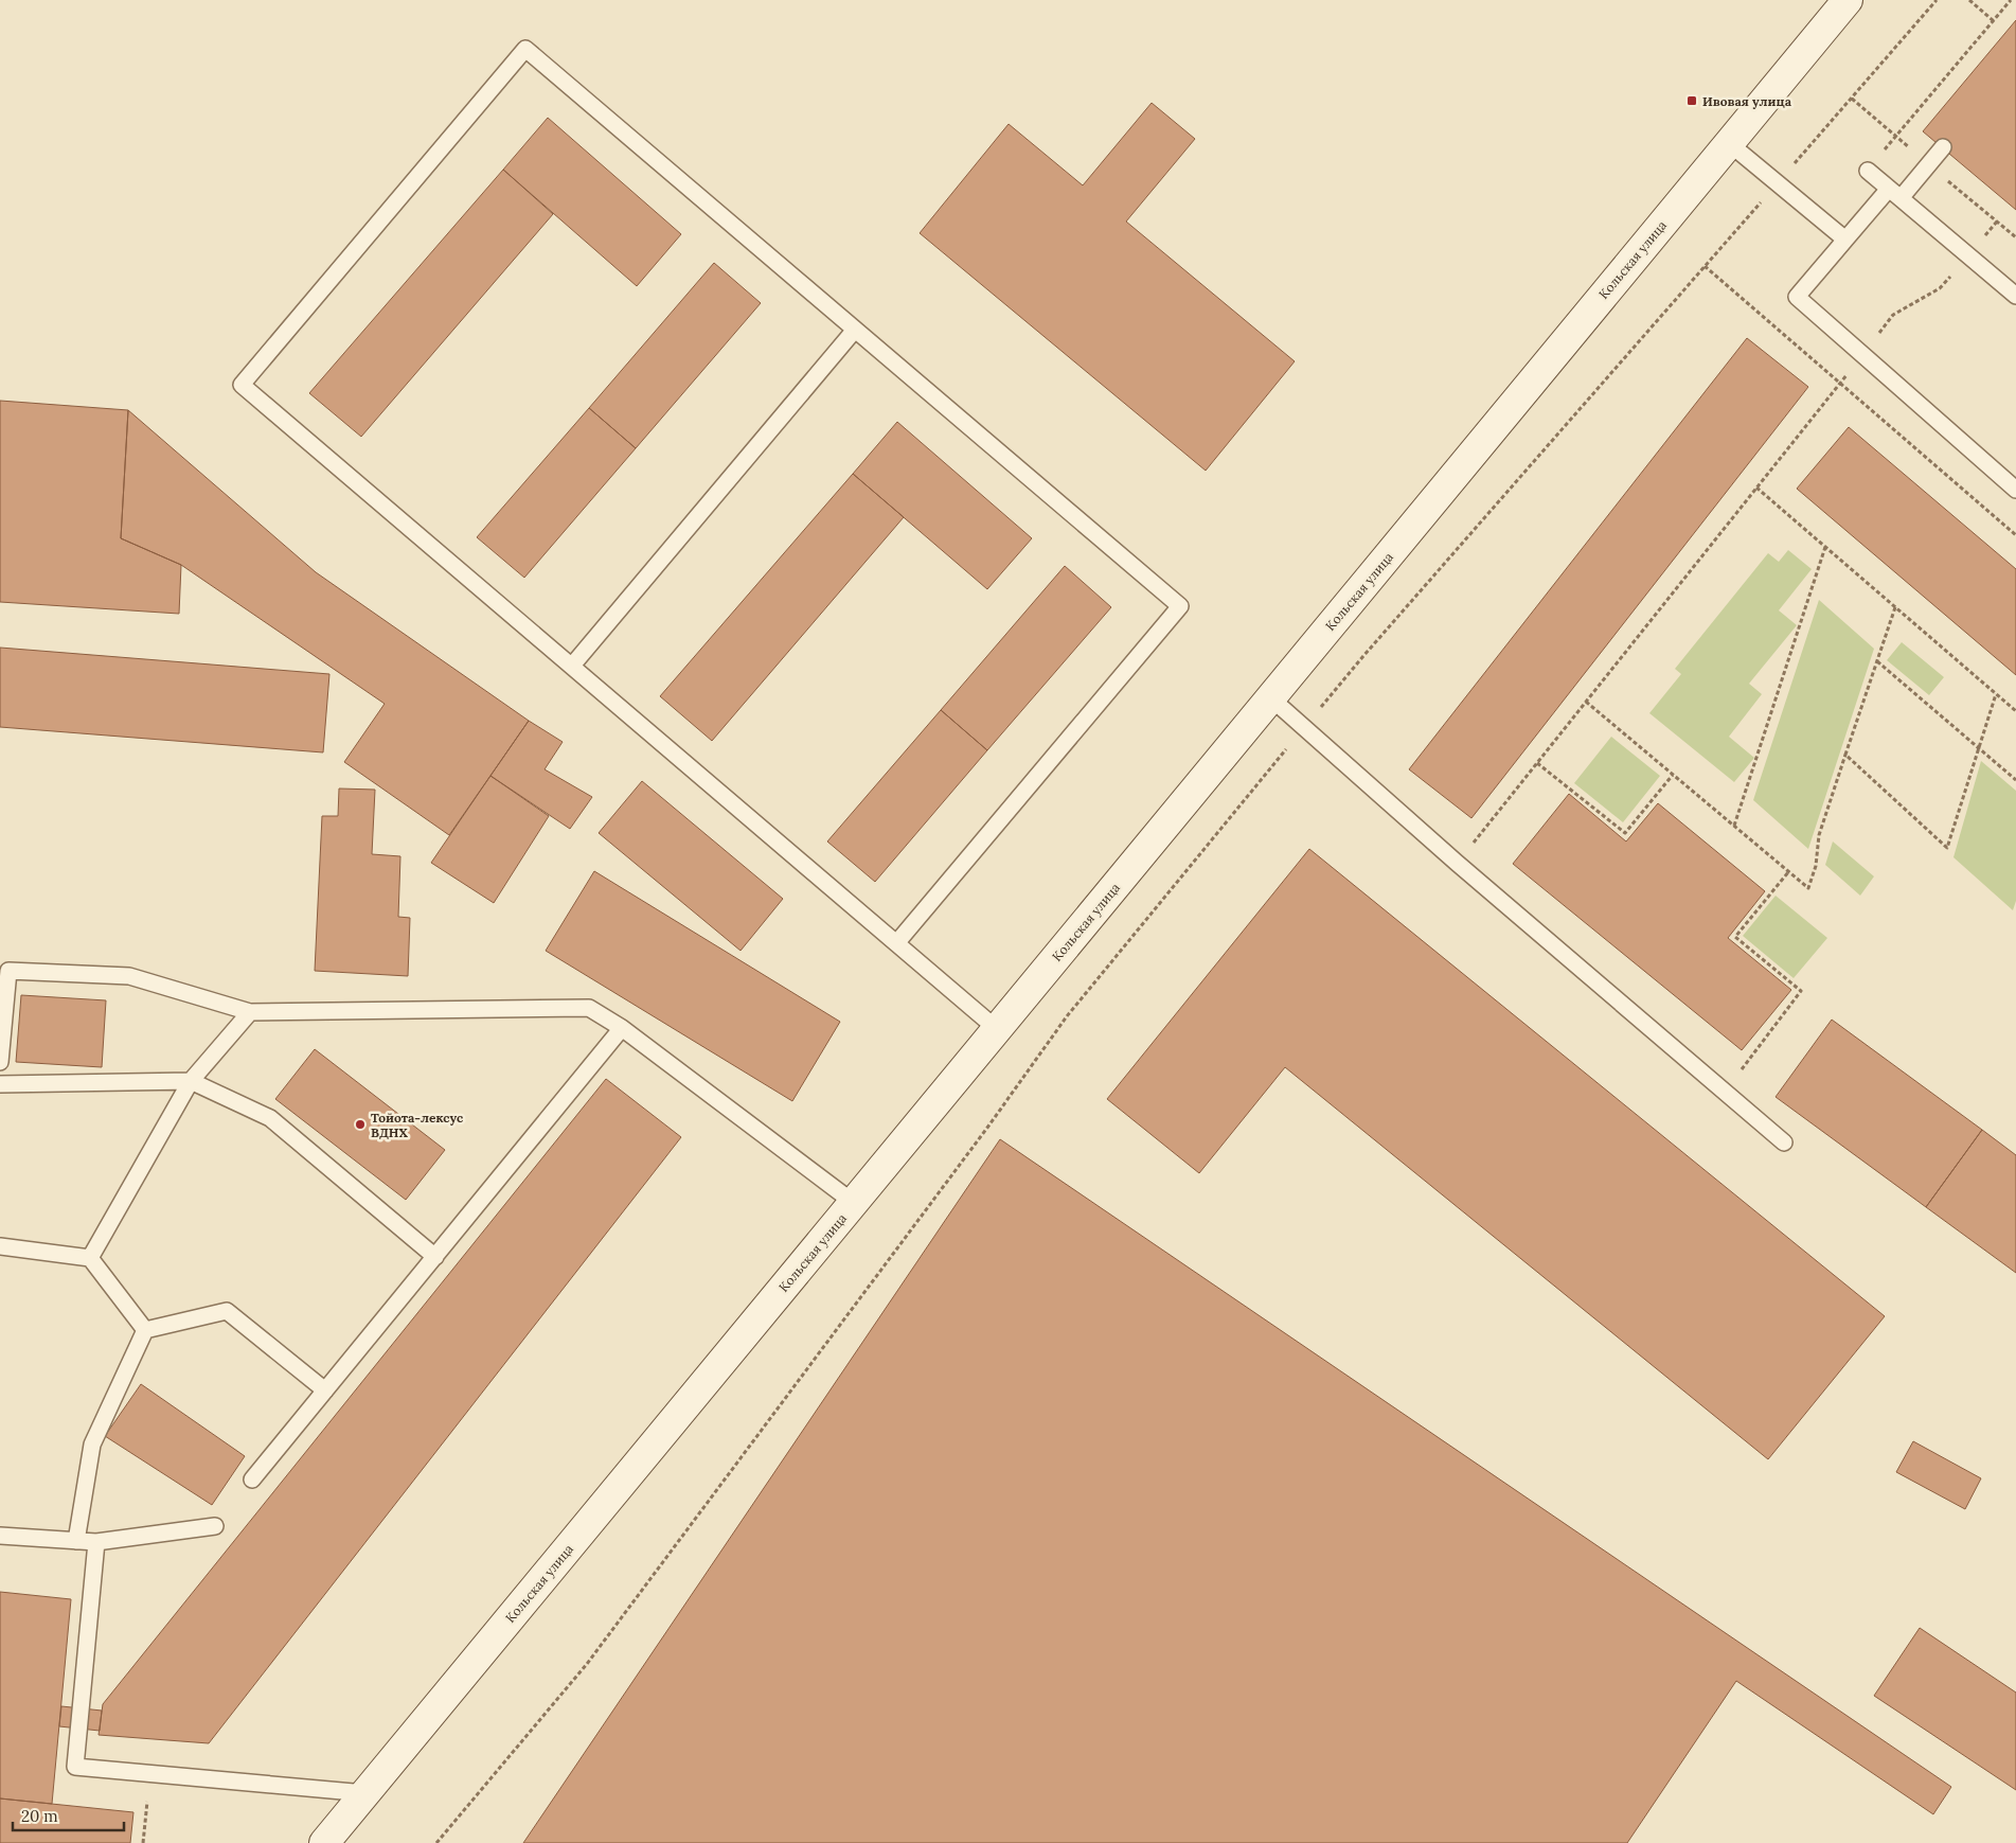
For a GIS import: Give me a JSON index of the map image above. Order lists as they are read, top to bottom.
{
  "streets": {
    "main road": ["Кольская улица"]
  },
  "places": {
    "transit": ["Ивовая улица"],
    "other": ["Тойота-лексус ВДНХ"]
  },
  "scale_bar": "20 m"
}
